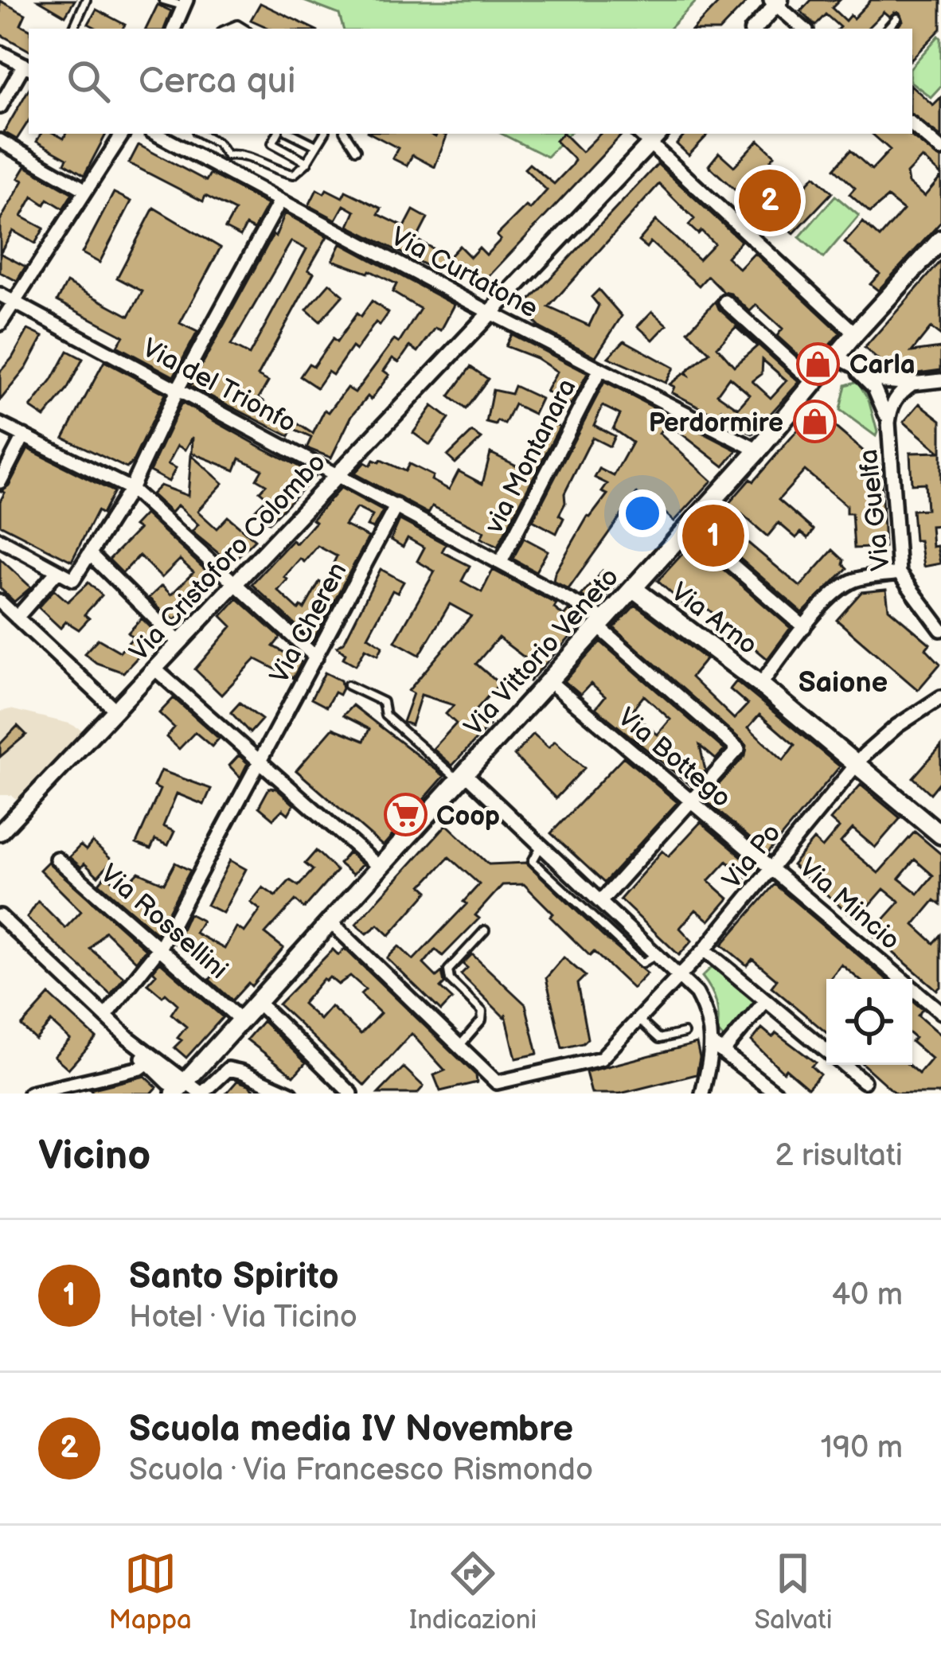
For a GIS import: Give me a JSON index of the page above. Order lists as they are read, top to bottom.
{
  "streets": {
    "main road": ["Via Arno", "Via Vittorio Veneto"],
    "street": [
      "Via Curtatone",
      "Via del Trionfo",
      "via Montanara",
      "Via Guelfa",
      "Via Cristoforo Colombo",
      "Via Cheren",
      "Via Bottego",
      "Via Po",
      "Via Mincio",
      "Via Rossellini"
    ]
  },
  "crossings": [
    ["Via Curtatone", "via Montanara"],
    ["Via Curtatone", "Via Cristoforo Colombo"],
    ["Via Curtatone", "Via Vittorio Veneto"],
    ["Via del Trionfo", "via Montanara"],
    ["Via del Trionfo", "Via Cristoforo Colombo"],
    ["Via del Trionfo", "Via Cheren"],
    ["Via del Trionfo", "Via Vittorio Veneto"],
    ["Via del Trionfo", "Via Bottego"],
    ["Via Arno", "Via Vittorio Veneto"],
    ["Via Arno", "Via Po"],
    ["Via Cheren", "Via Rossellini"],
    ["Via Vittorio Veneto", "Via Bottego"],
    ["Via Vittorio Veneto", "Via Rossellini"],
    ["Via Bottego", "Via Po"],
    ["Via Bottego", "Via Mincio"],
    ["Via Po", "Via Mincio"]
  ],
  "districts": ["Saione"],
  "places": {
    "shop": ["Carla", "Perdormire"],
    "supermarket": ["Coop"]
  },
  "page": {
    "search": "Cerca qui",
    "pins": ["2", "1"],
    "heading": ["Vicino", "2 risultati"],
    "list": [
      {
        "mark": "1",
        "name": "Santo Spirito",
        "note": "Hotel · Via Ticino",
        "value": "40 m"
      },
      {
        "mark": "2",
        "name": "Scuola media IV Novembre",
        "note": "Scuola · Via Francesco Rismondo",
        "value": "190 m"
      }
    ],
    "nav": ["Mappa", "Indicazioni", "Salvati"]
  }
}
